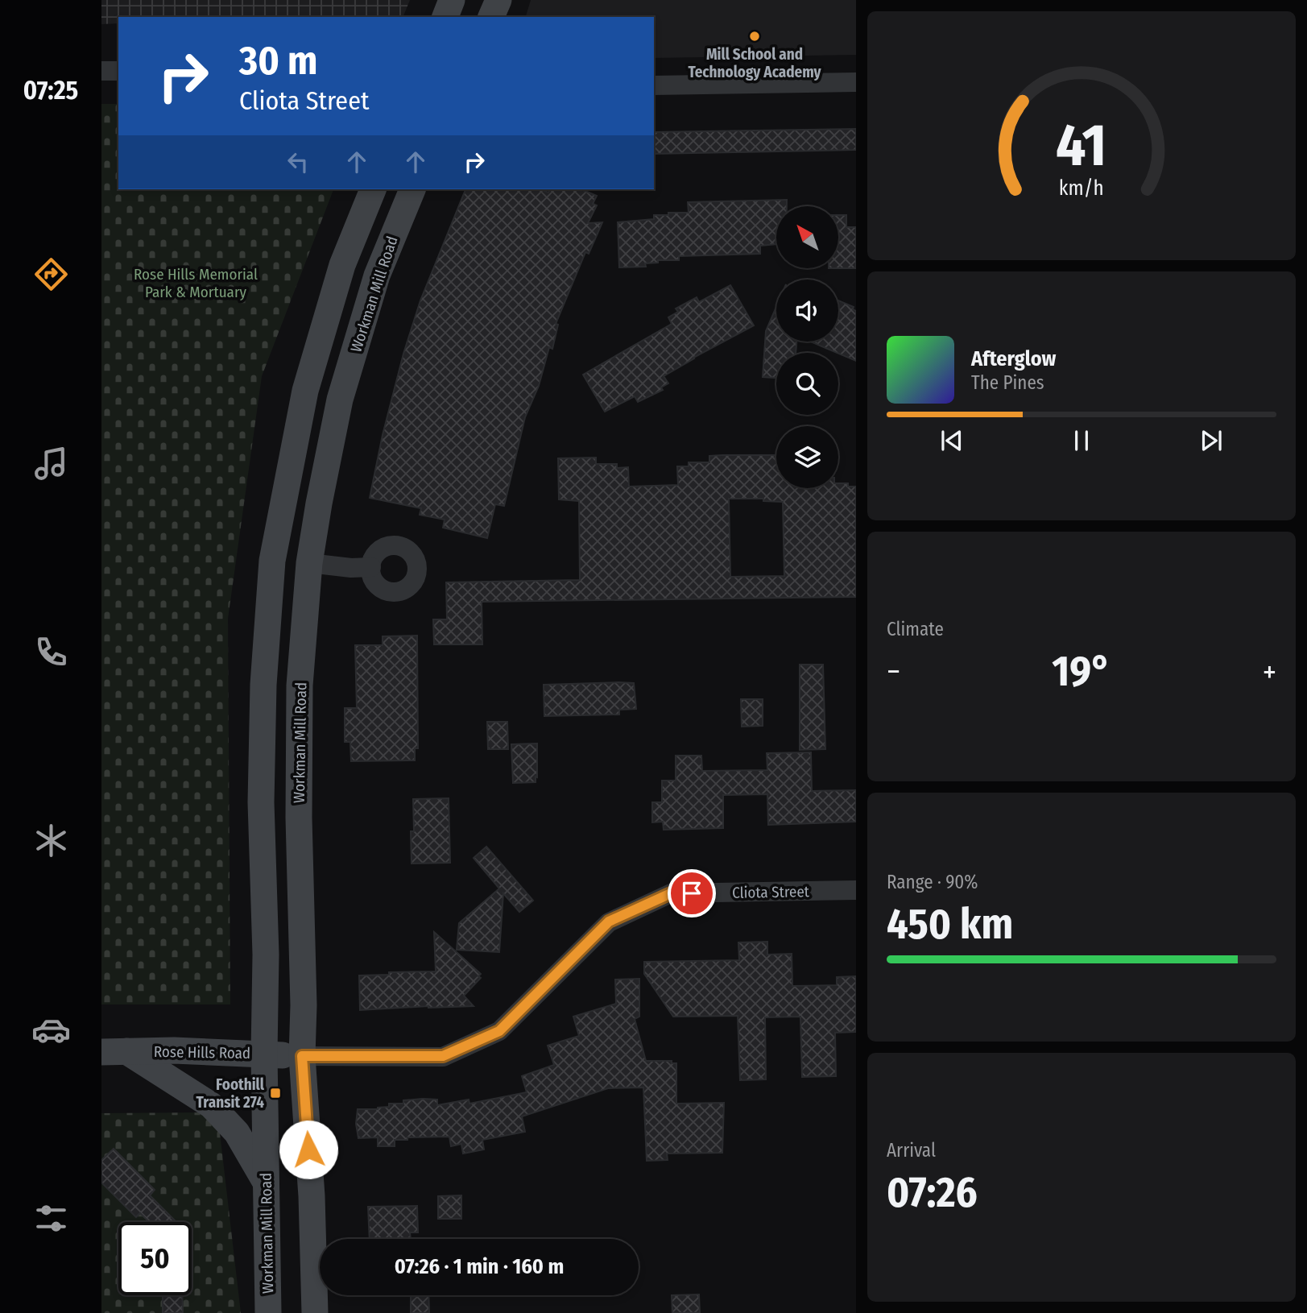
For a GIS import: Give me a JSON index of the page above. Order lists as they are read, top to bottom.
{
  "streets": {
    "main road": ["Workman Mill Road", "Rose Hills Road"],
    "street": ["Cliota Street"]
  },
  "crossings": [
    ["Workman Mill Road", "Cliota Street"],
    ["Workman Mill Road", "Rose Hills Road"],
    ["Cliota Street", "Rose Hills Road"]
  ],
  "parks": ["Rose Hills Memorial Park & Mortuary"],
  "places": {
    "other": ["Mill School and Technology Academy"],
    "transit": ["Foothill Transit 274"]
  },
  "north": "top left",
  "page": {
    "tabs": "07:25",
    "turn": ["30 m", "Cliota Street"],
    "song": ["Afterglow", "The Pines"],
    "tile": [
      "Climate",
      ["Range · 90%", "450 km"],
      ["Arrival", "07:26"]
    ],
    "heat": ["−", "19°", "+"],
    "limit": "50",
    "trip": "07:26 · 1 min · 160 m",
    "gauge": ["41", "km/h"]
  }
}
